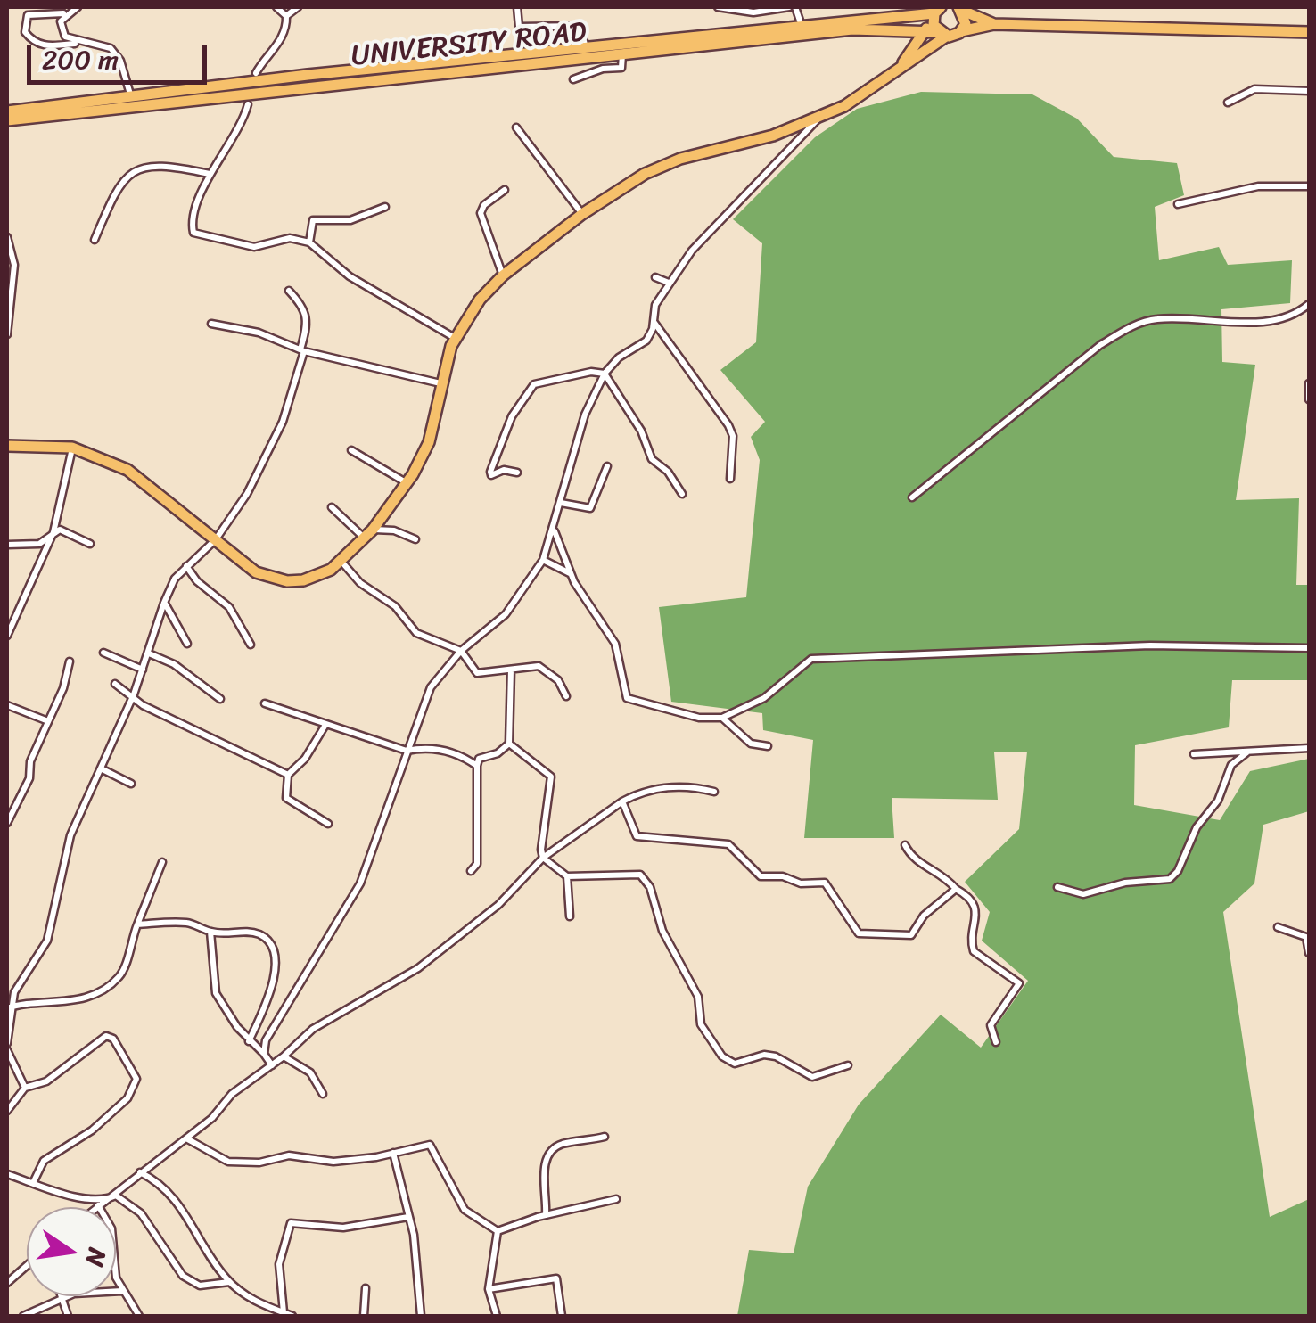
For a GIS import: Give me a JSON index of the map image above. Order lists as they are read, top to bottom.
{
  "streets": {
    "main road": ["UNIVERSITY ROAD"]
  },
  "scale_bar": "200 m",
  "north": "right"
}
